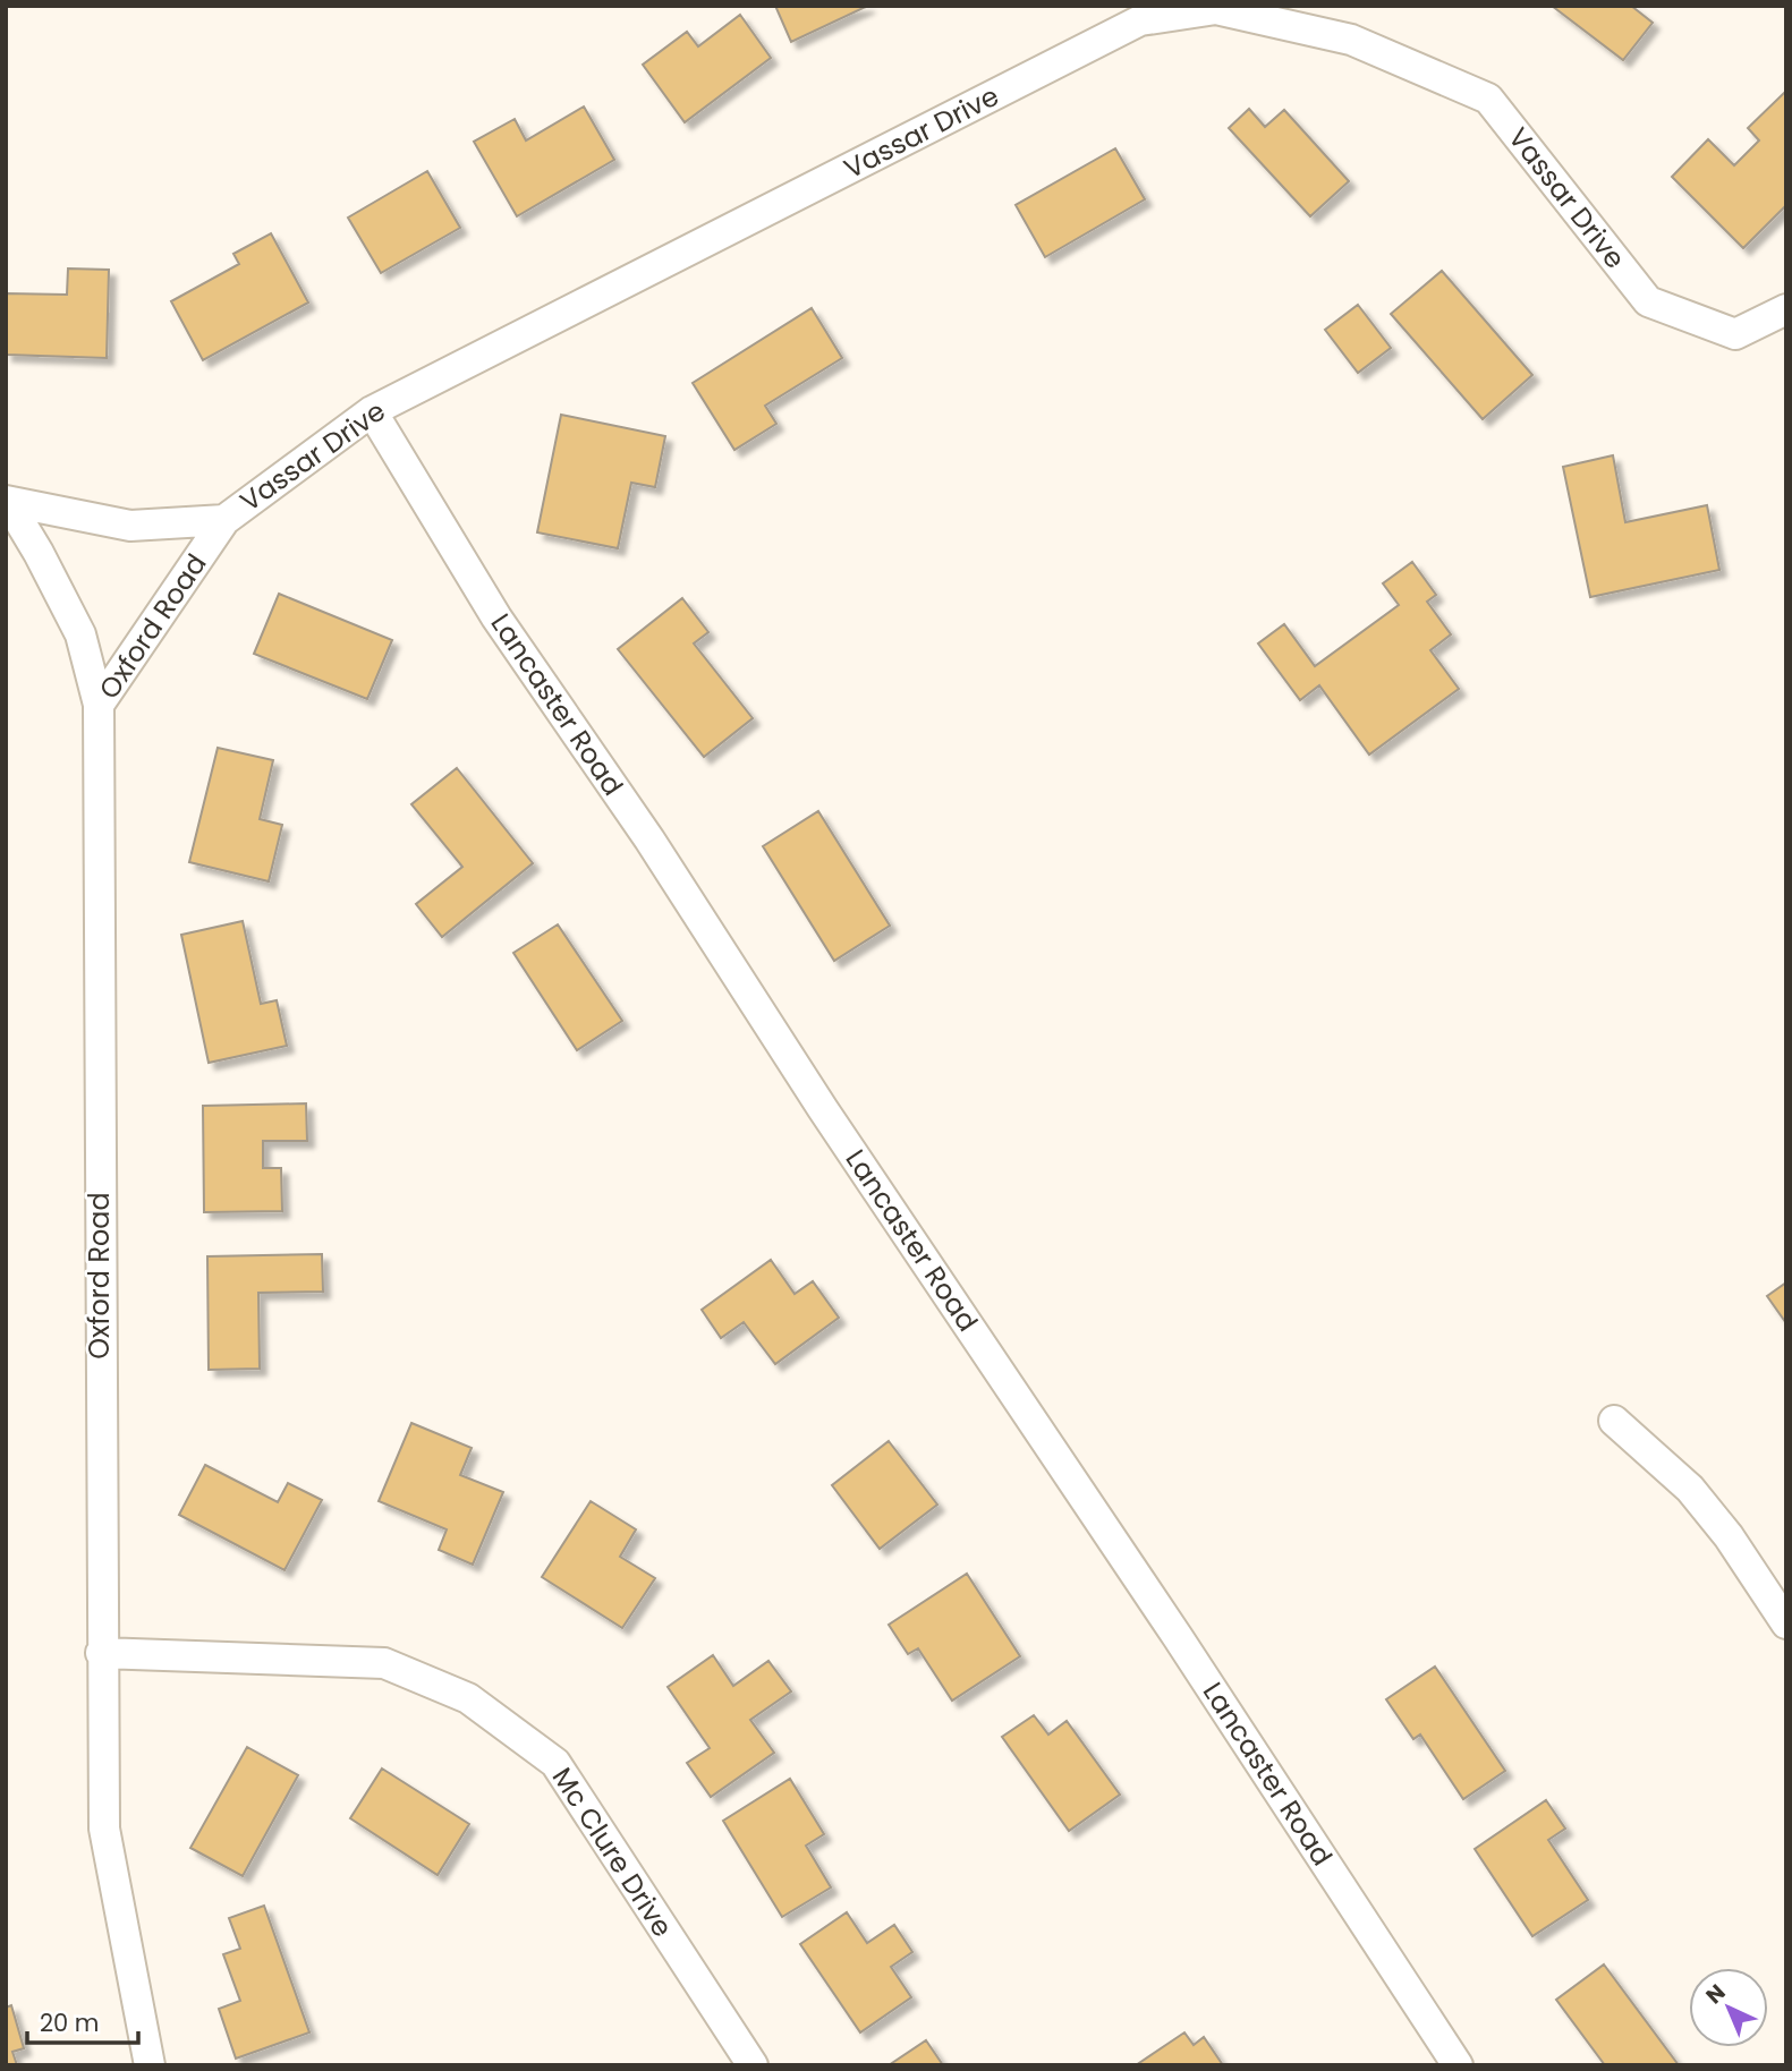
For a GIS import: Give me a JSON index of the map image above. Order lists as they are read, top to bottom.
{
  "streets": {
    "street": [
      "Vassar Drive",
      "Oxford Road",
      "Lancaster Road",
      "Mc Clure Drive"
    ]
  },
  "crossings": [
    ["Vassar Drive", "Oxford Road"],
    ["Vassar Drive", "Lancaster Road"],
    ["Oxford Road", "Mc Clure Drive"]
  ],
  "scale_bar": "20 m",
  "north": "top left"
}
